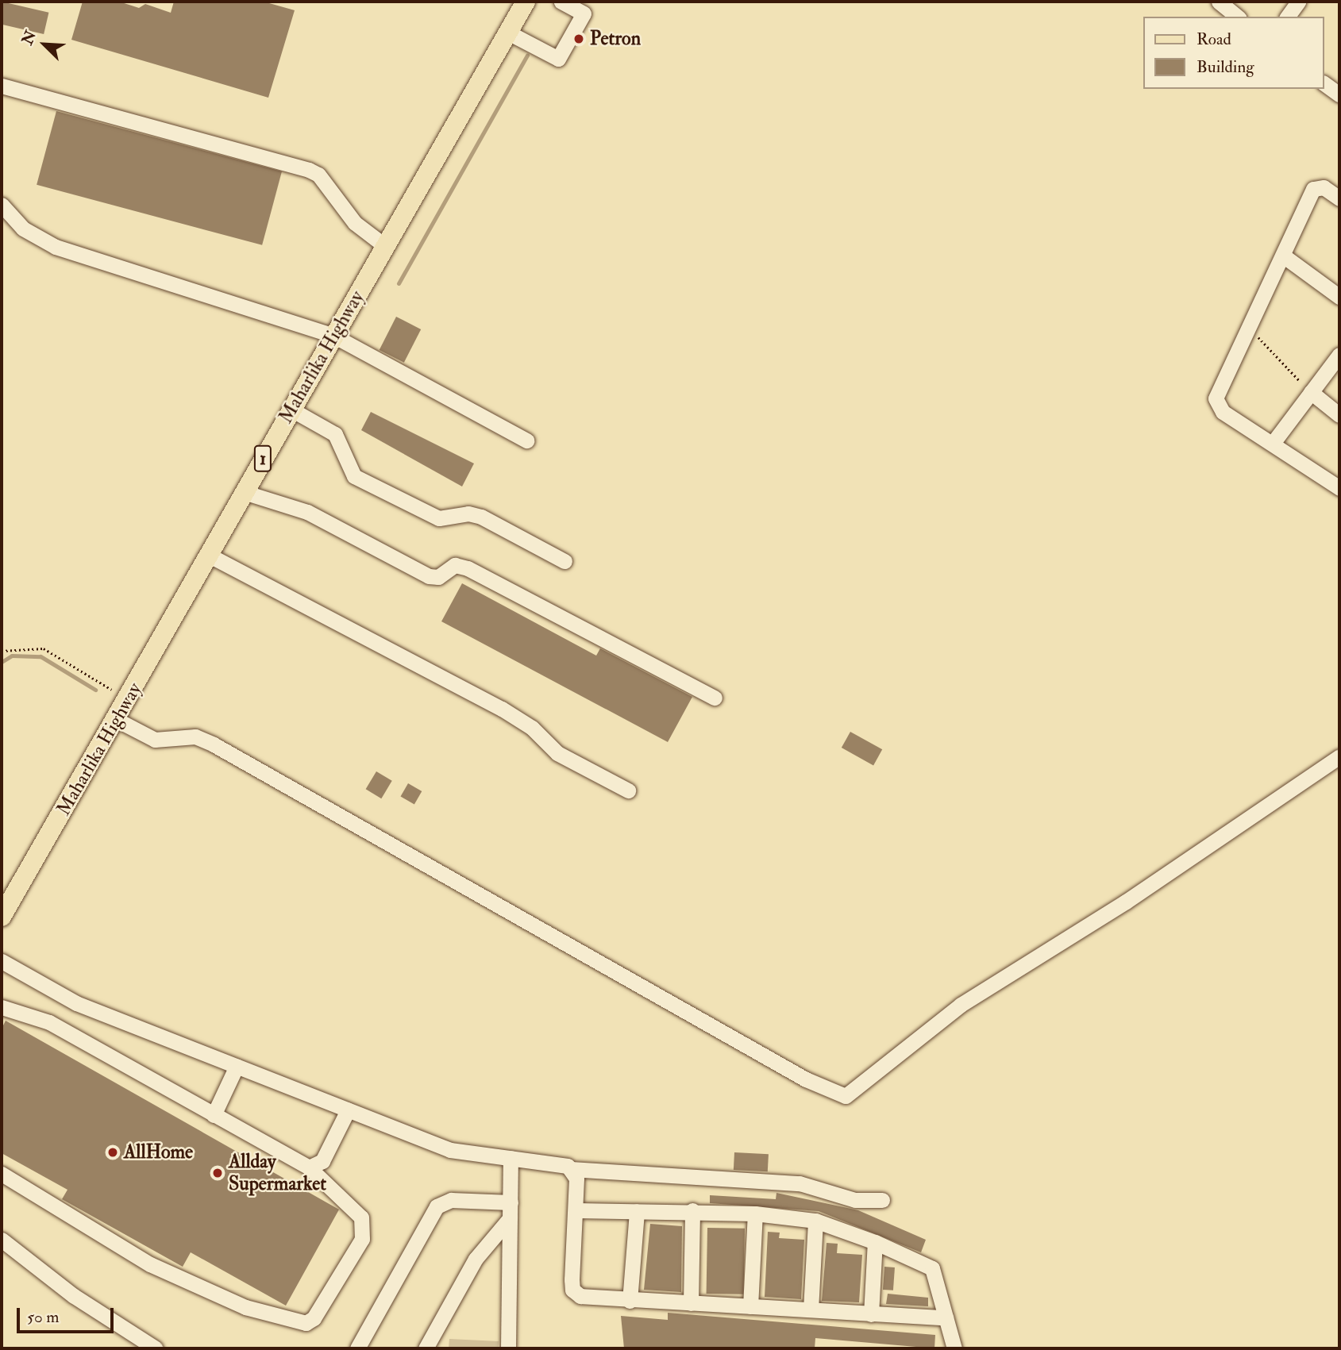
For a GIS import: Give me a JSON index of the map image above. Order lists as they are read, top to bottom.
{
  "streets": {
    "main road": ["Maharlika Highway", "1"]
  },
  "places": ["Petron", "AllHome", "Allday Supermarket"],
  "legend": ["Road", "Building"],
  "scale_bar": "50 m",
  "north": "top left"
}
